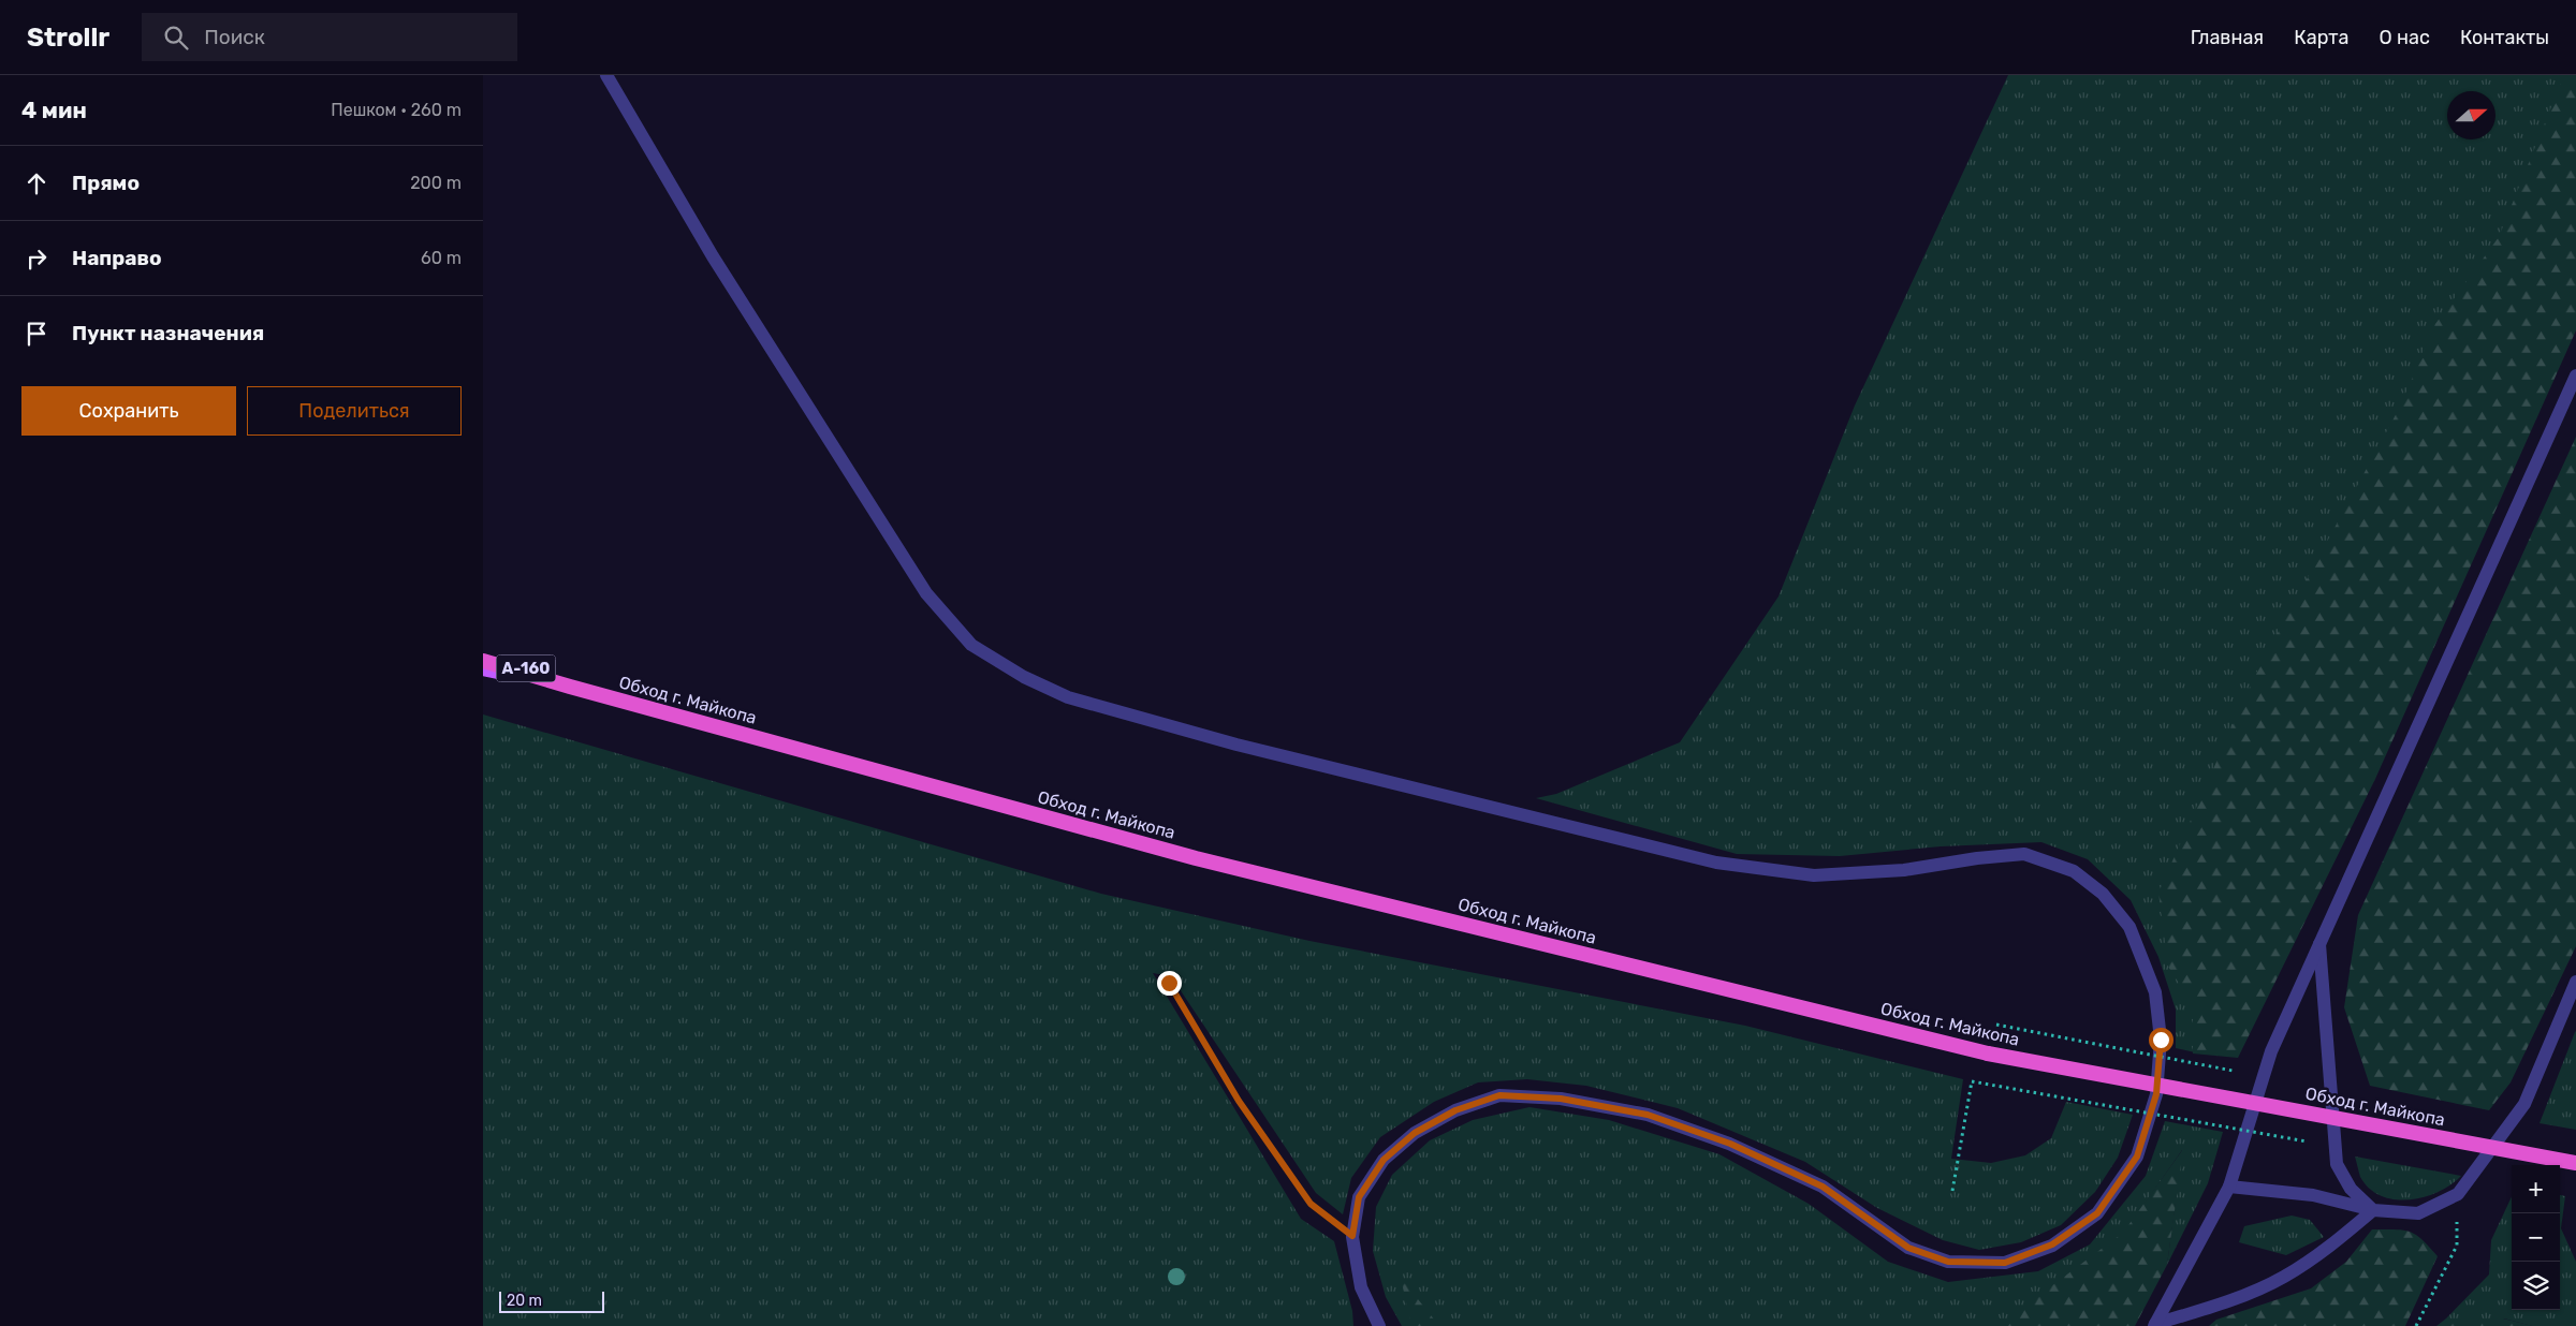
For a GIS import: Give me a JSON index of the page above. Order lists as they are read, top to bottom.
{
  "streets": {
    "highway": ["А-160", "Обход г. Майкопа"]
  },
  "crossings": [
    ["А-160", "Обход г. Майкопа"]
  ],
  "scale_bar": "20 m",
  "north": "right",
  "page": {
    "header": "Strollr",
    "search": "Поиск",
    "nav": [
      "Главная",
      "Карта",
      "О нас",
      "Контакты"
    ],
    "heading": ["4 мин", "Пешком · 260 m"],
    "list": [
      ["Прямо", "200 m"],
      ["Направо", "60 m"],
      "Пункт назначения"
    ],
    "buttons": ["Сохранить", "Поделиться"],
    "map_buttons": ["+", "−"],
    "scale": "20 m"
  }
}
